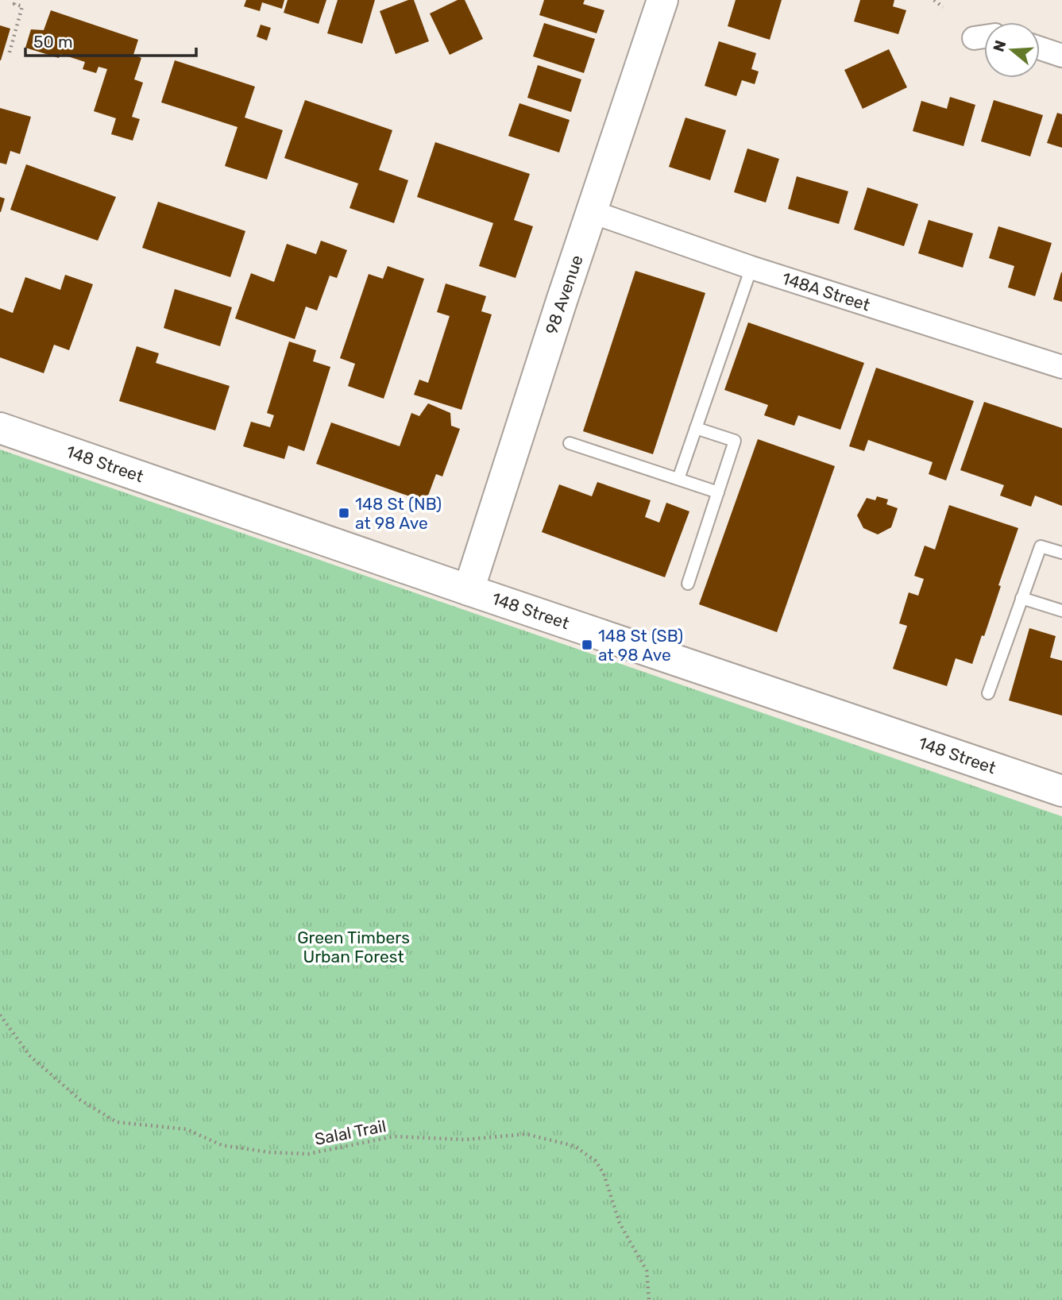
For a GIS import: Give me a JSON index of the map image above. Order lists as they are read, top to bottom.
{
  "streets": {
    "main road": ["98 Avenue", "148 Street"],
    "street": ["148A Street"],
    "path": ["Salal Trail"]
  },
  "crossings": [
    ["148A Street", "98 Avenue"],
    ["98 Avenue", "148 Street"]
  ],
  "parks": ["Green Timbers Urban Forest"],
  "places": {
    "transit": ["148 St (NB) at 98 Ave", "148 St (SB) at 98 Ave"]
  },
  "scale_bar": "50 m",
  "north": "left"
}
